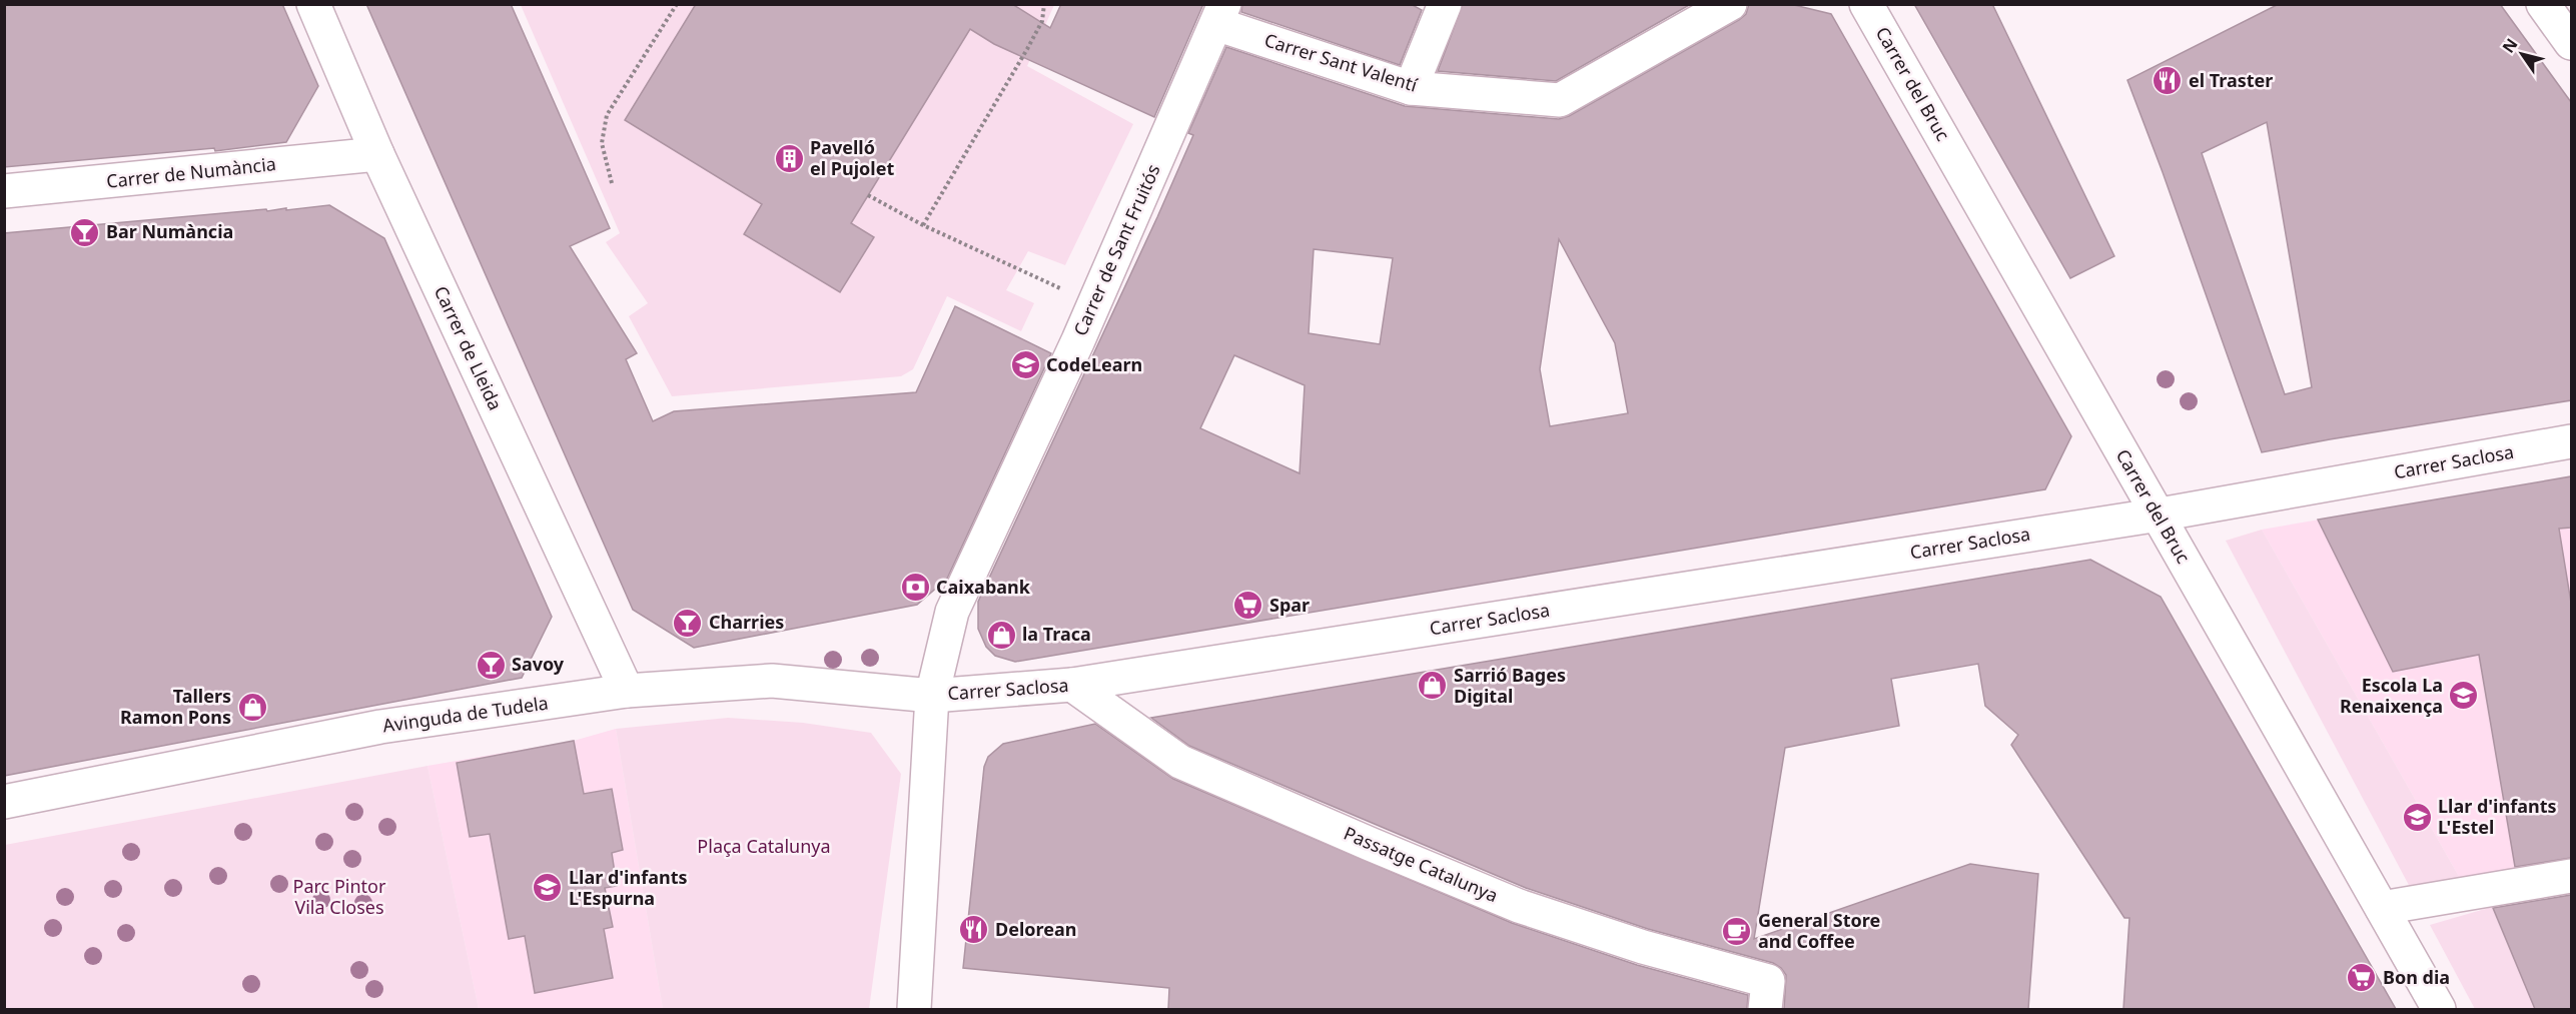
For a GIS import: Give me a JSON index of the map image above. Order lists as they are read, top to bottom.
{
  "streets": {
    "street": [
      "Carrer Sant Valentí",
      "Carrer del Bruc",
      "Carrer de Numància",
      "Carrer de Sant Fruitós",
      "Carrer de Lleida",
      "Carrer Saclosa",
      "Avinguda de Tudela",
      "Passatge Catalunya"
    ]
  },
  "crossings": [
    ["Carrer Sant Valentí", "Carrer de Sant Fruitós"],
    ["Carrer del Bruc", "Carrer Saclosa"],
    ["Carrer de Numància", "Carrer de Lleida"],
    ["Carrer de Sant Fruitós", "Carrer Saclosa"],
    ["Carrer de Sant Fruitós", "Avinguda de Tudela"],
    ["Carrer de Lleida", "Avinguda de Tudela"],
    ["Carrer Saclosa", "Avinguda de Tudela"],
    ["Carrer Saclosa", "Passatge Catalunya"]
  ],
  "parks": ["Plaça Catalunya", "Parc Pintor Vila Closes"],
  "places": {
    "restaurant": ["el Traster", "Delorean"],
    "building": ["Pavelló el Pujolet"],
    "bar": ["Bar Numància", "Charries", "Savoy"],
    "school or university": [
      "CodeLearn",
      "Escola La Renaixença",
      "Llar d'infants L'Estel",
      "Llar d'infants L'Espurna"
    ],
    "bank": ["Caixabank"],
    "supermarket": ["Spar", "Bon dia"],
    "shop": ["la Traca", "Sarrió Bages Digital", "Tallers Ramon Pons"],
    "cafe": ["General Store and Coffee"]
  },
  "north": "top left"
}
